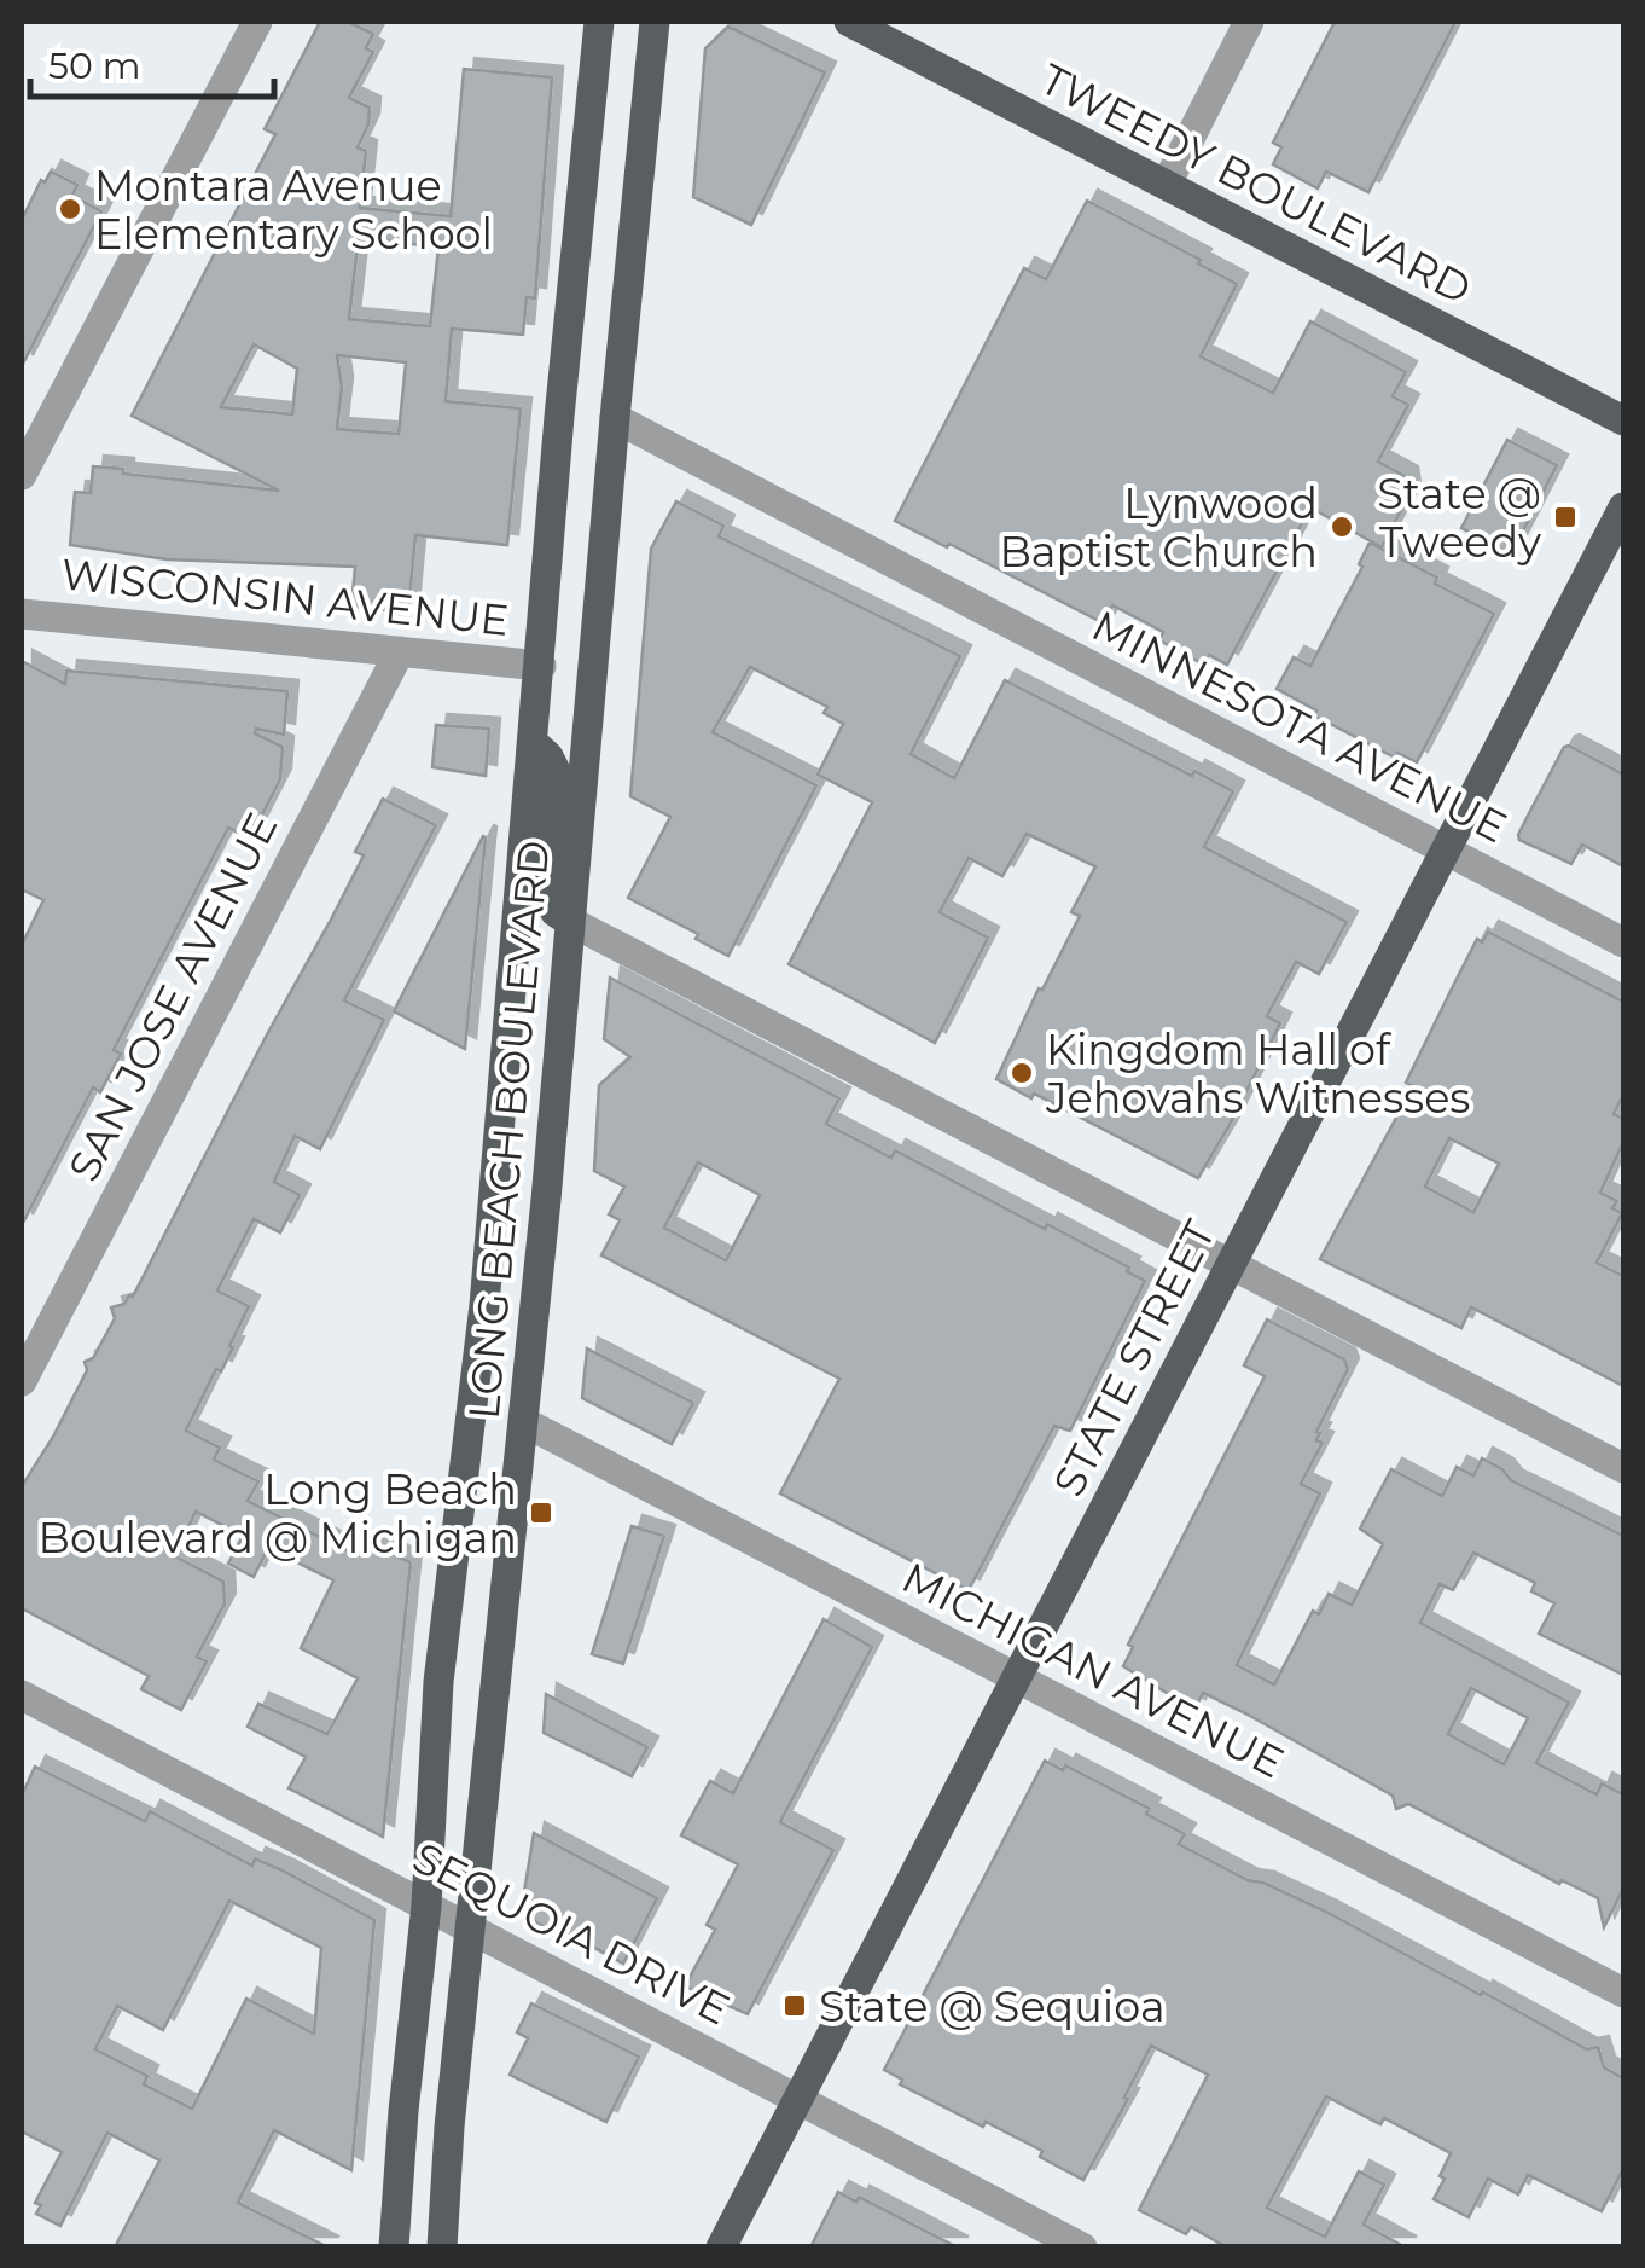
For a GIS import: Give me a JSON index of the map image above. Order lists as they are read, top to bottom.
{
  "streets": {
    "main road": ["TWEEDY BOULEVARD", "LONG BEACH BOULEVARD", "STATE STREET"],
    "street": [
      "WISCONSIN AVENUE",
      "MINNESOTA AVENUE",
      "SAN JOSE AVENUE",
      "MICHIGAN AVENUE",
      "SEQUOIA DRIVE"
    ]
  },
  "crossings": [
    ["WISCONSIN AVENUE", "SAN JOSE AVENUE"],
    ["WISCONSIN AVENUE", "LONG BEACH BOULEVARD"],
    ["MINNESOTA AVENUE", "LONG BEACH BOULEVARD"],
    ["MINNESOTA AVENUE", "STATE STREET"],
    ["LONG BEACH BOULEVARD", "MICHIGAN AVENUE"],
    ["LONG BEACH BOULEVARD", "SEQUOIA DRIVE"],
    ["STATE STREET", "MICHIGAN AVENUE"],
    ["STATE STREET", "SEQUOIA DRIVE"]
  ],
  "places": {
    "other": ["Montara Avenue Elementary School", "Lynwood Baptist Church", "Kingdom Hall of Jehovahs Witnesses"],
    "transit": ["State @ Tweedy", "Long Beach Boulevard @ Michigan", "State @ Sequioa"]
  },
  "scale_bar": "50 m"
}
